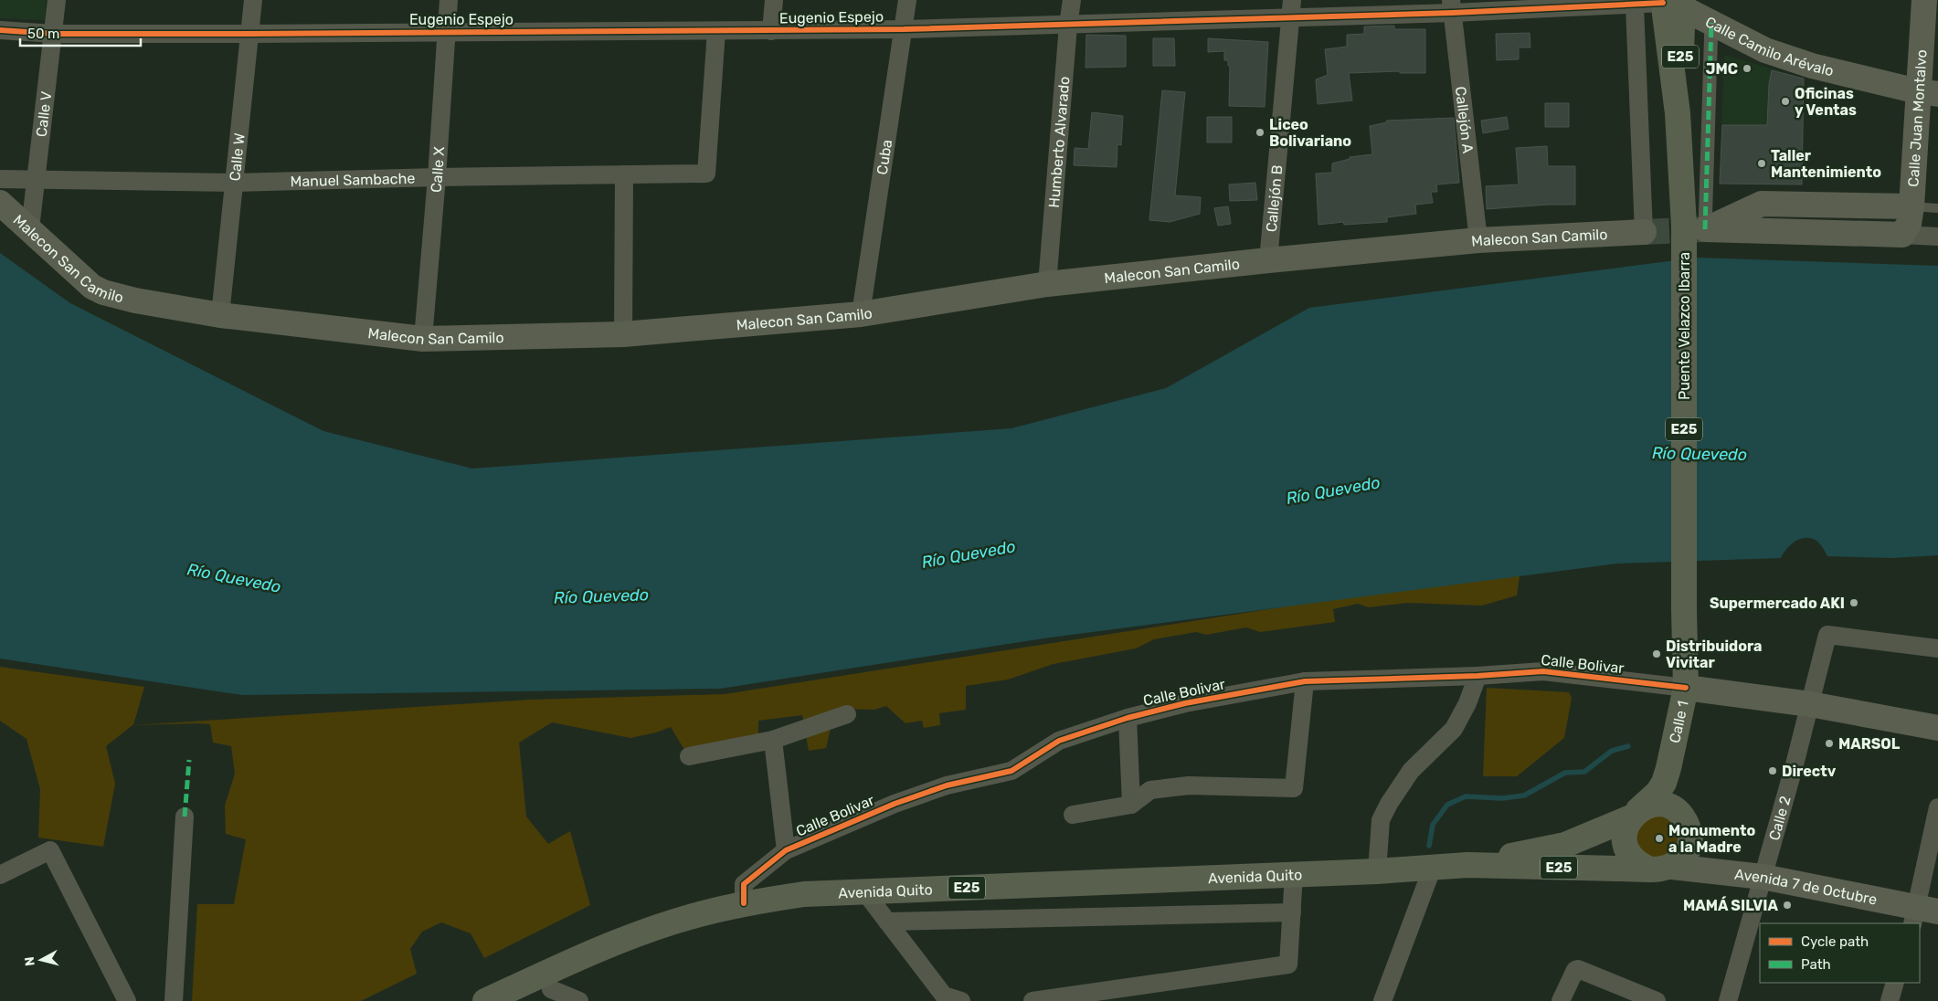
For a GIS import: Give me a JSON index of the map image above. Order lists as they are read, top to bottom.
{
  "streets": {
    "highway": [
      "E25",
      "Puente Velazco Ibarra",
      "Calle 1",
      "Avenida Quito"
    ],
    "main road": [
      "Calle Camilo Arévalo",
      "Calle Juan Montalvo",
      "Malecon San Camilo",
      "Calle Bolivar",
      "Avenida 7 de Octubre"
    ],
    "street": [
      "Eugenio Espejo",
      "Calle V",
      "Callejón A",
      "Humberto Alvarado",
      "Cuba",
      "Calle W",
      "Calle X",
      "Manuel Sambache",
      "Callejón B",
      "Calle 2"
    ]
  },
  "crossings": [
    ["Eugenio Espejo", "Calle Camilo Arévalo"],
    ["Eugenio Espejo", "Calle V"],
    ["Eugenio Espejo", "Callejón A"],
    ["Eugenio Espejo", "Humberto Alvarado"],
    ["Eugenio Espejo", "Cuba"],
    ["Eugenio Espejo", "Calle W"],
    ["Eugenio Espejo", "Calle X"],
    ["Eugenio Espejo", "Manuel Sambache"],
    ["Eugenio Espejo", "Callejón B"],
    ["Eugenio Espejo", "Puente Velazco Ibarra"],
    ["Calle Camilo Arévalo", "Calle Juan Montalvo"],
    ["Calle Camilo Arévalo", "Puente Velazco Ibarra"],
    ["E25", "Calle 1"],
    ["E25", "Avenida Quito"],
    ["E25", "Avenida 7 de Octubre"],
    ["Calle V", "Manuel Sambache"],
    ["Calle V", "Malecon San Camilo"],
    ["Callejón A", "Malecon San Camilo"],
    ["Humberto Alvarado", "Malecon San Camilo"],
    ["Cuba", "Malecon San Camilo"],
    ["Calle W", "Manuel Sambache"],
    ["Calle W", "Malecon San Camilo"],
    ["Calle X", "Manuel Sambache"],
    ["Calle X", "Malecon San Camilo"],
    ["Callejón B", "Malecon San Camilo"],
    ["Puente Velazco Ibarra", "Calle 1"],
    ["Calle Bolivar", "Calle 1"],
    ["Calle Bolivar", "Calle 2"],
    ["Calle Bolivar", "Avenida Quito"],
    ["Calle 1", "Avenida Quito"],
    ["Calle 1", "Avenida 7 de Octubre"],
    ["Calle 2", "Avenida 7 de Octubre"],
    ["Avenida Quito", "Avenida 7 de Octubre"]
  ],
  "water": ["Río Quevedo"],
  "places": [
    "JMC",
    "Oficinas y Ventas",
    "Liceo Bolivariano",
    "Taller Mantenimiento",
    "Supermercado AKI",
    "Distribuidora Vivitar",
    "MARSOL",
    "Directv",
    "Monumento a la Madre",
    "MAMÁ SILVIA"
  ],
  "legend": ["Cycle path", "Path"],
  "scale_bar": "50 m",
  "north": "left"
}
